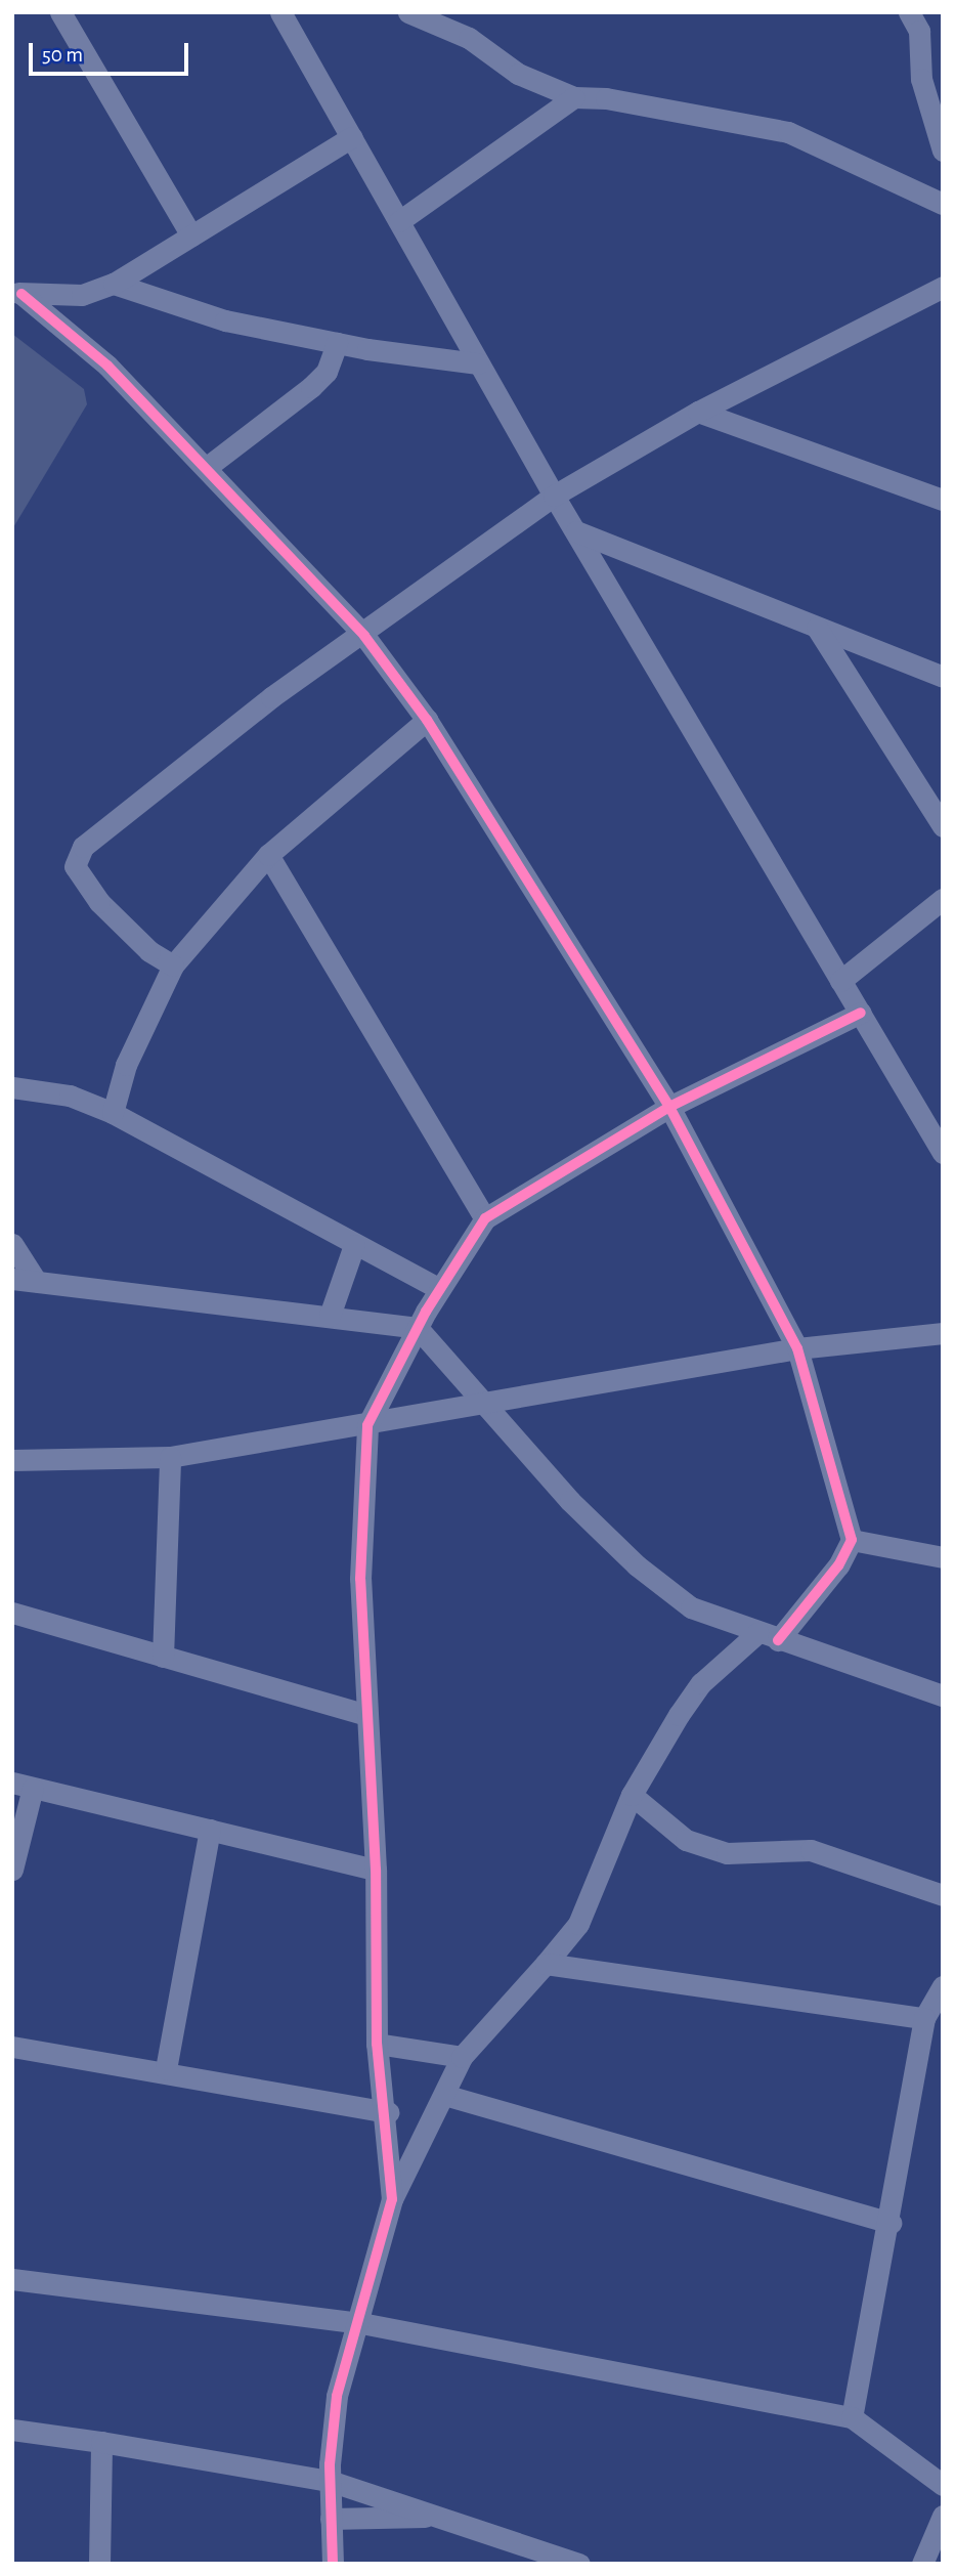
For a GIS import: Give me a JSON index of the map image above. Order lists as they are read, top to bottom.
{
  "scale_bar": "50 m"
}
